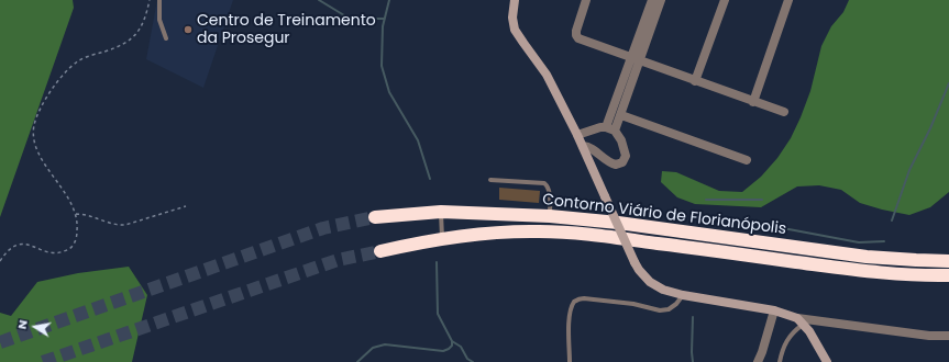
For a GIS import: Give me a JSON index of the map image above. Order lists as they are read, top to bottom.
{
  "streets": {
    "highway": ["Contorno Viário de Florianópolis"]
  },
  "places": ["Centro de Treinamento da Prosegur"],
  "north": "left"
}
